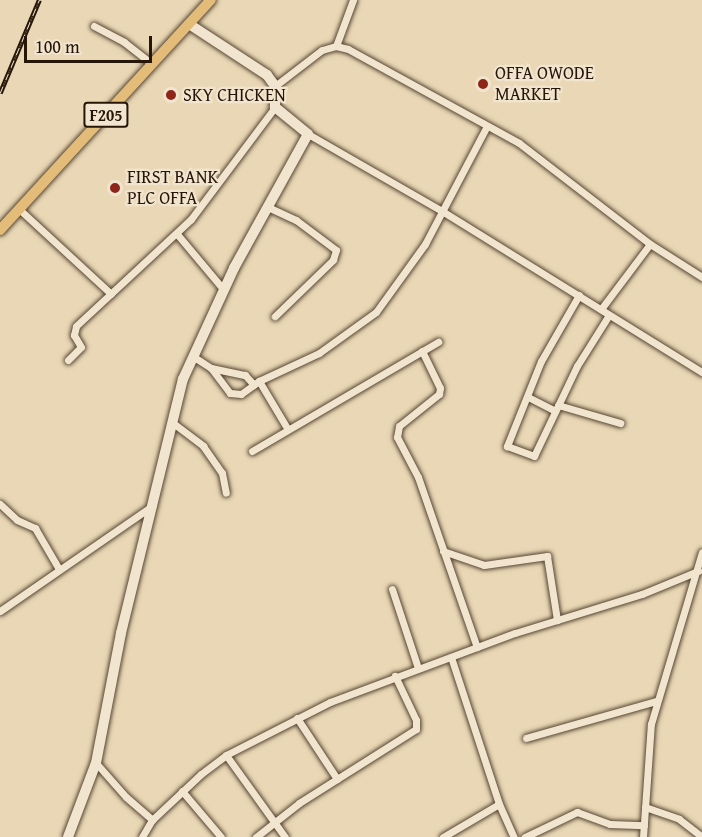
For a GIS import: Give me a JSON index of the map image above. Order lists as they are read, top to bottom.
{
  "streets": {
    "main road": ["F205"]
  },
  "places": ["OFFA OWODE MARKET", "SKY CHICKEN", "FIRST BANK PLC OFFA"],
  "scale_bar": "100 m"
}
